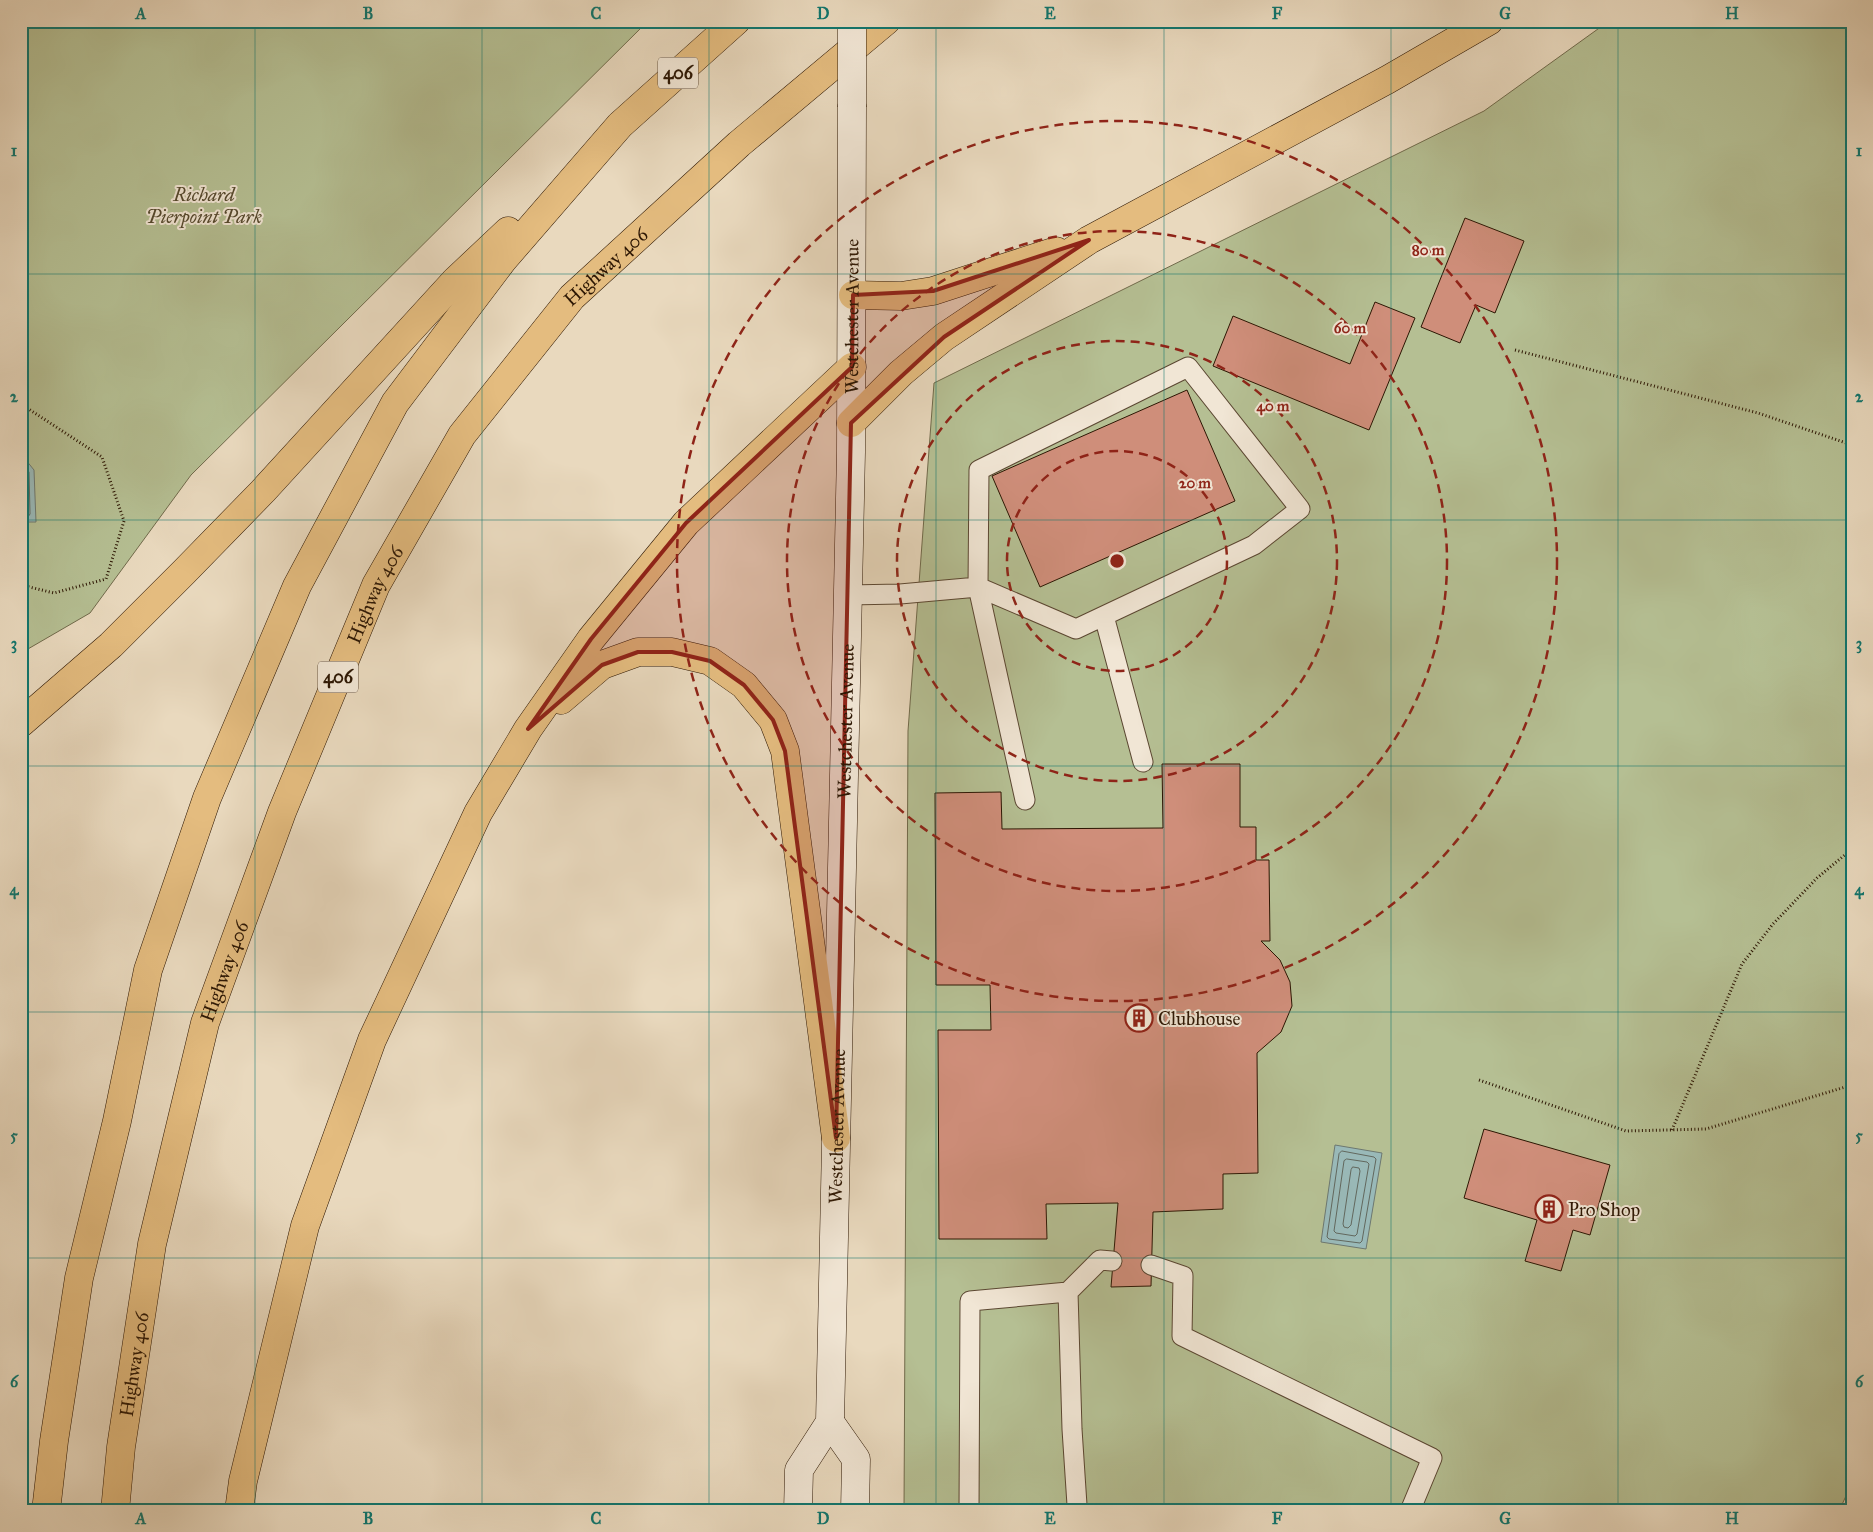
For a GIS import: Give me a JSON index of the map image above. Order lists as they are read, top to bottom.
{
  "streets": {
    "highway": ["406", "Highway 406"],
    "main road": ["Westchester Avenue"]
  },
  "parks": ["Richard Pierpoint Park"],
  "places": {
    "building": ["Clubhouse", "Pro Shop"]
  },
  "grid": {
    "columns": [
      "A",
      "B",
      "C",
      "D",
      "E",
      "F",
      "G",
      "H"
    ],
    "rows": [
      "1",
      "2",
      "3",
      "4",
      "5",
      "6"
    ]
  },
  "rings": [
    "80 m",
    "60 m",
    "40 m",
    "20 m"
  ]
}
